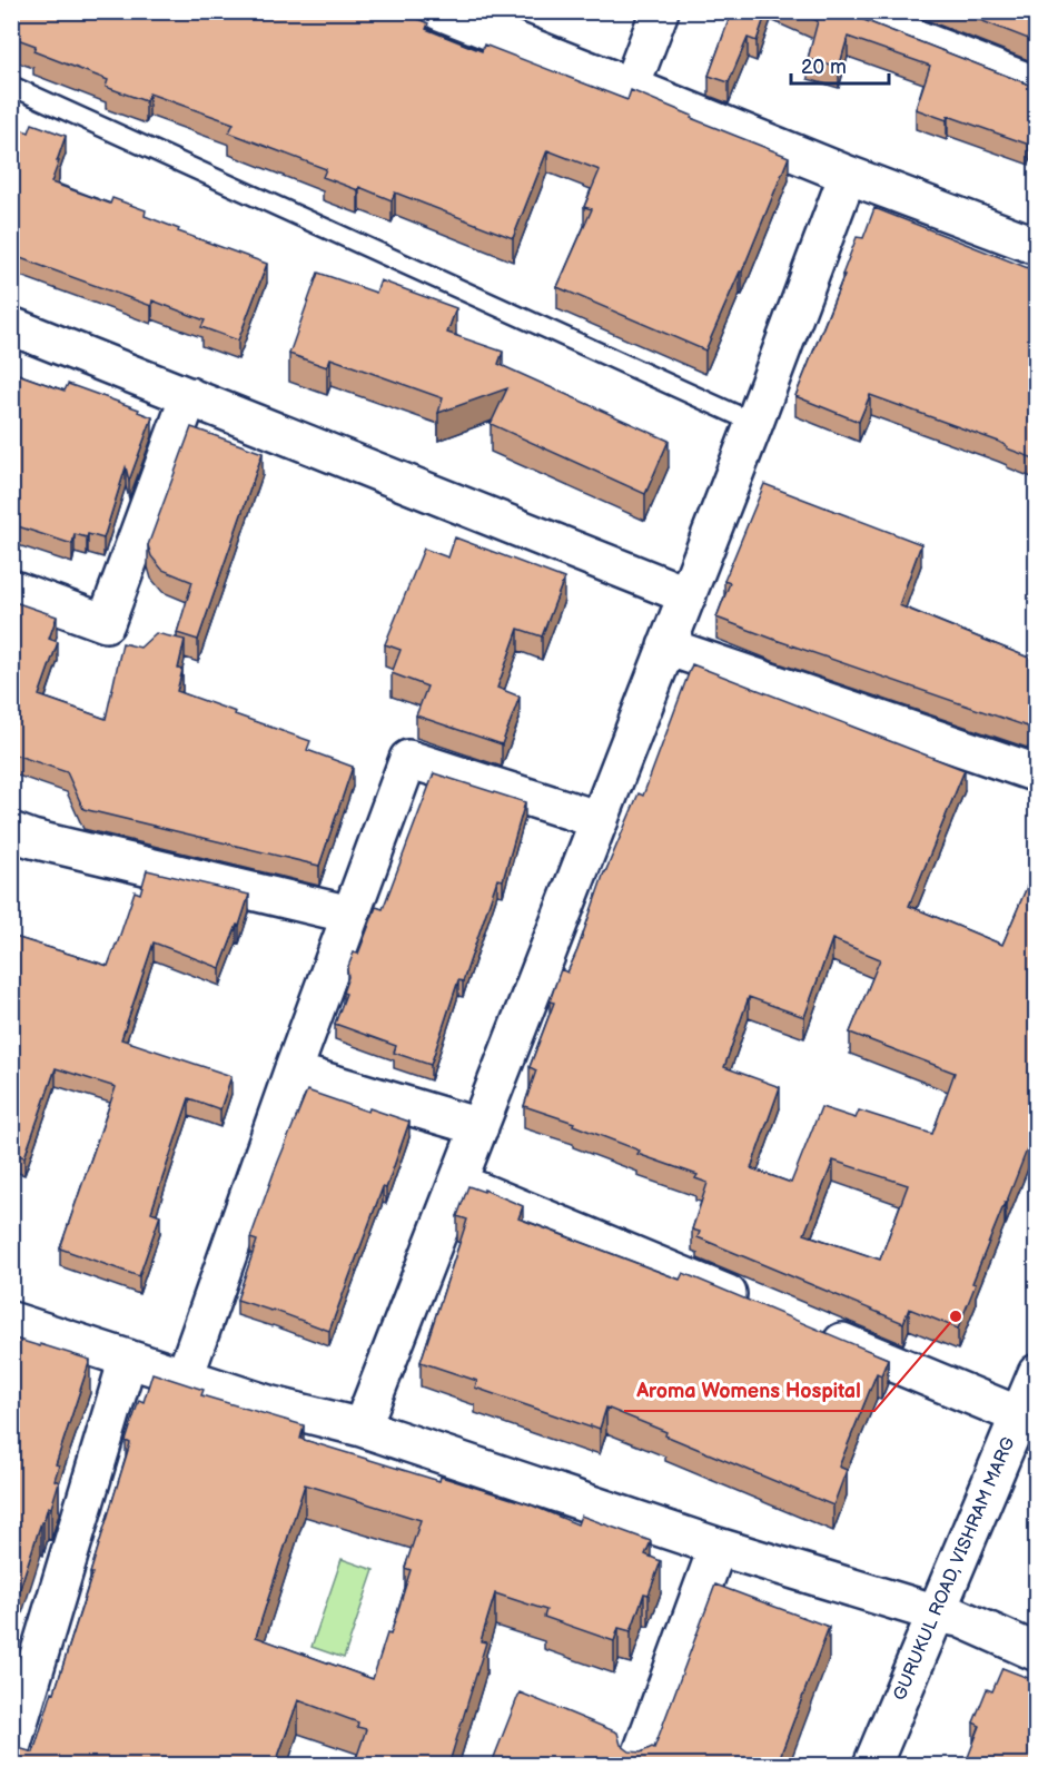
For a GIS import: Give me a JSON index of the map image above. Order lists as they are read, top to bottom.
{
  "streets": {
    "street": ["GURUKUL ROAD, VISHRAM MARG"]
  },
  "places": ["Aroma Womens Hospital"],
  "scale_bar": "20 m"
}
